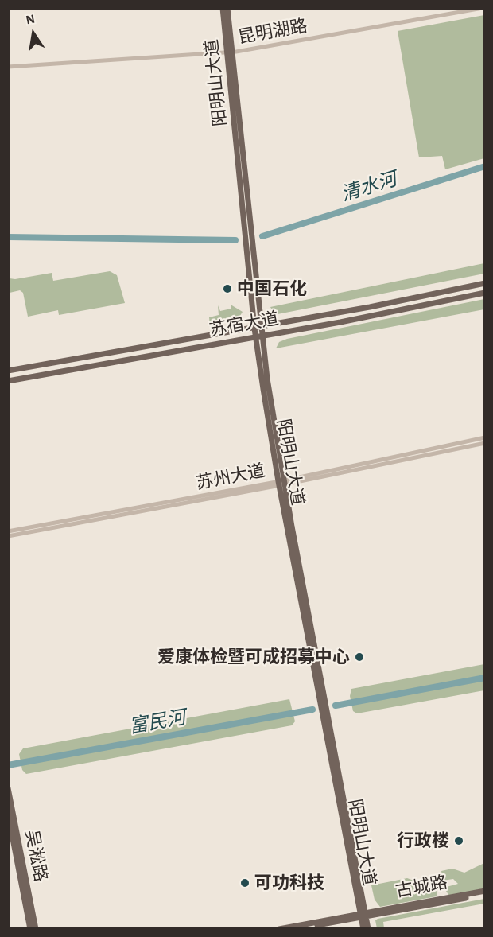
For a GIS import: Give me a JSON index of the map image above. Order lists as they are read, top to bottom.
{
  "streets": {
    "main road": [
      "阳明山大道",
      "苏宿大道",
      "吴淞路",
      "古城路"
    ],
    "street": ["昆明湖路", "苏州大道"]
  },
  "crossings": [
    ["昆明湖路", "阳明山大道"],
    ["阳明山大道", "苏宿大道"],
    ["阳明山大道", "苏州大道"],
    ["阳明山大道", "古城路"]
  ],
  "water": ["清水河", "富民河"],
  "places": [
    "中国石化",
    "爱康体检暨可成招募中心",
    "行政楼",
    "可功科技"
  ],
  "north": "top"
}
